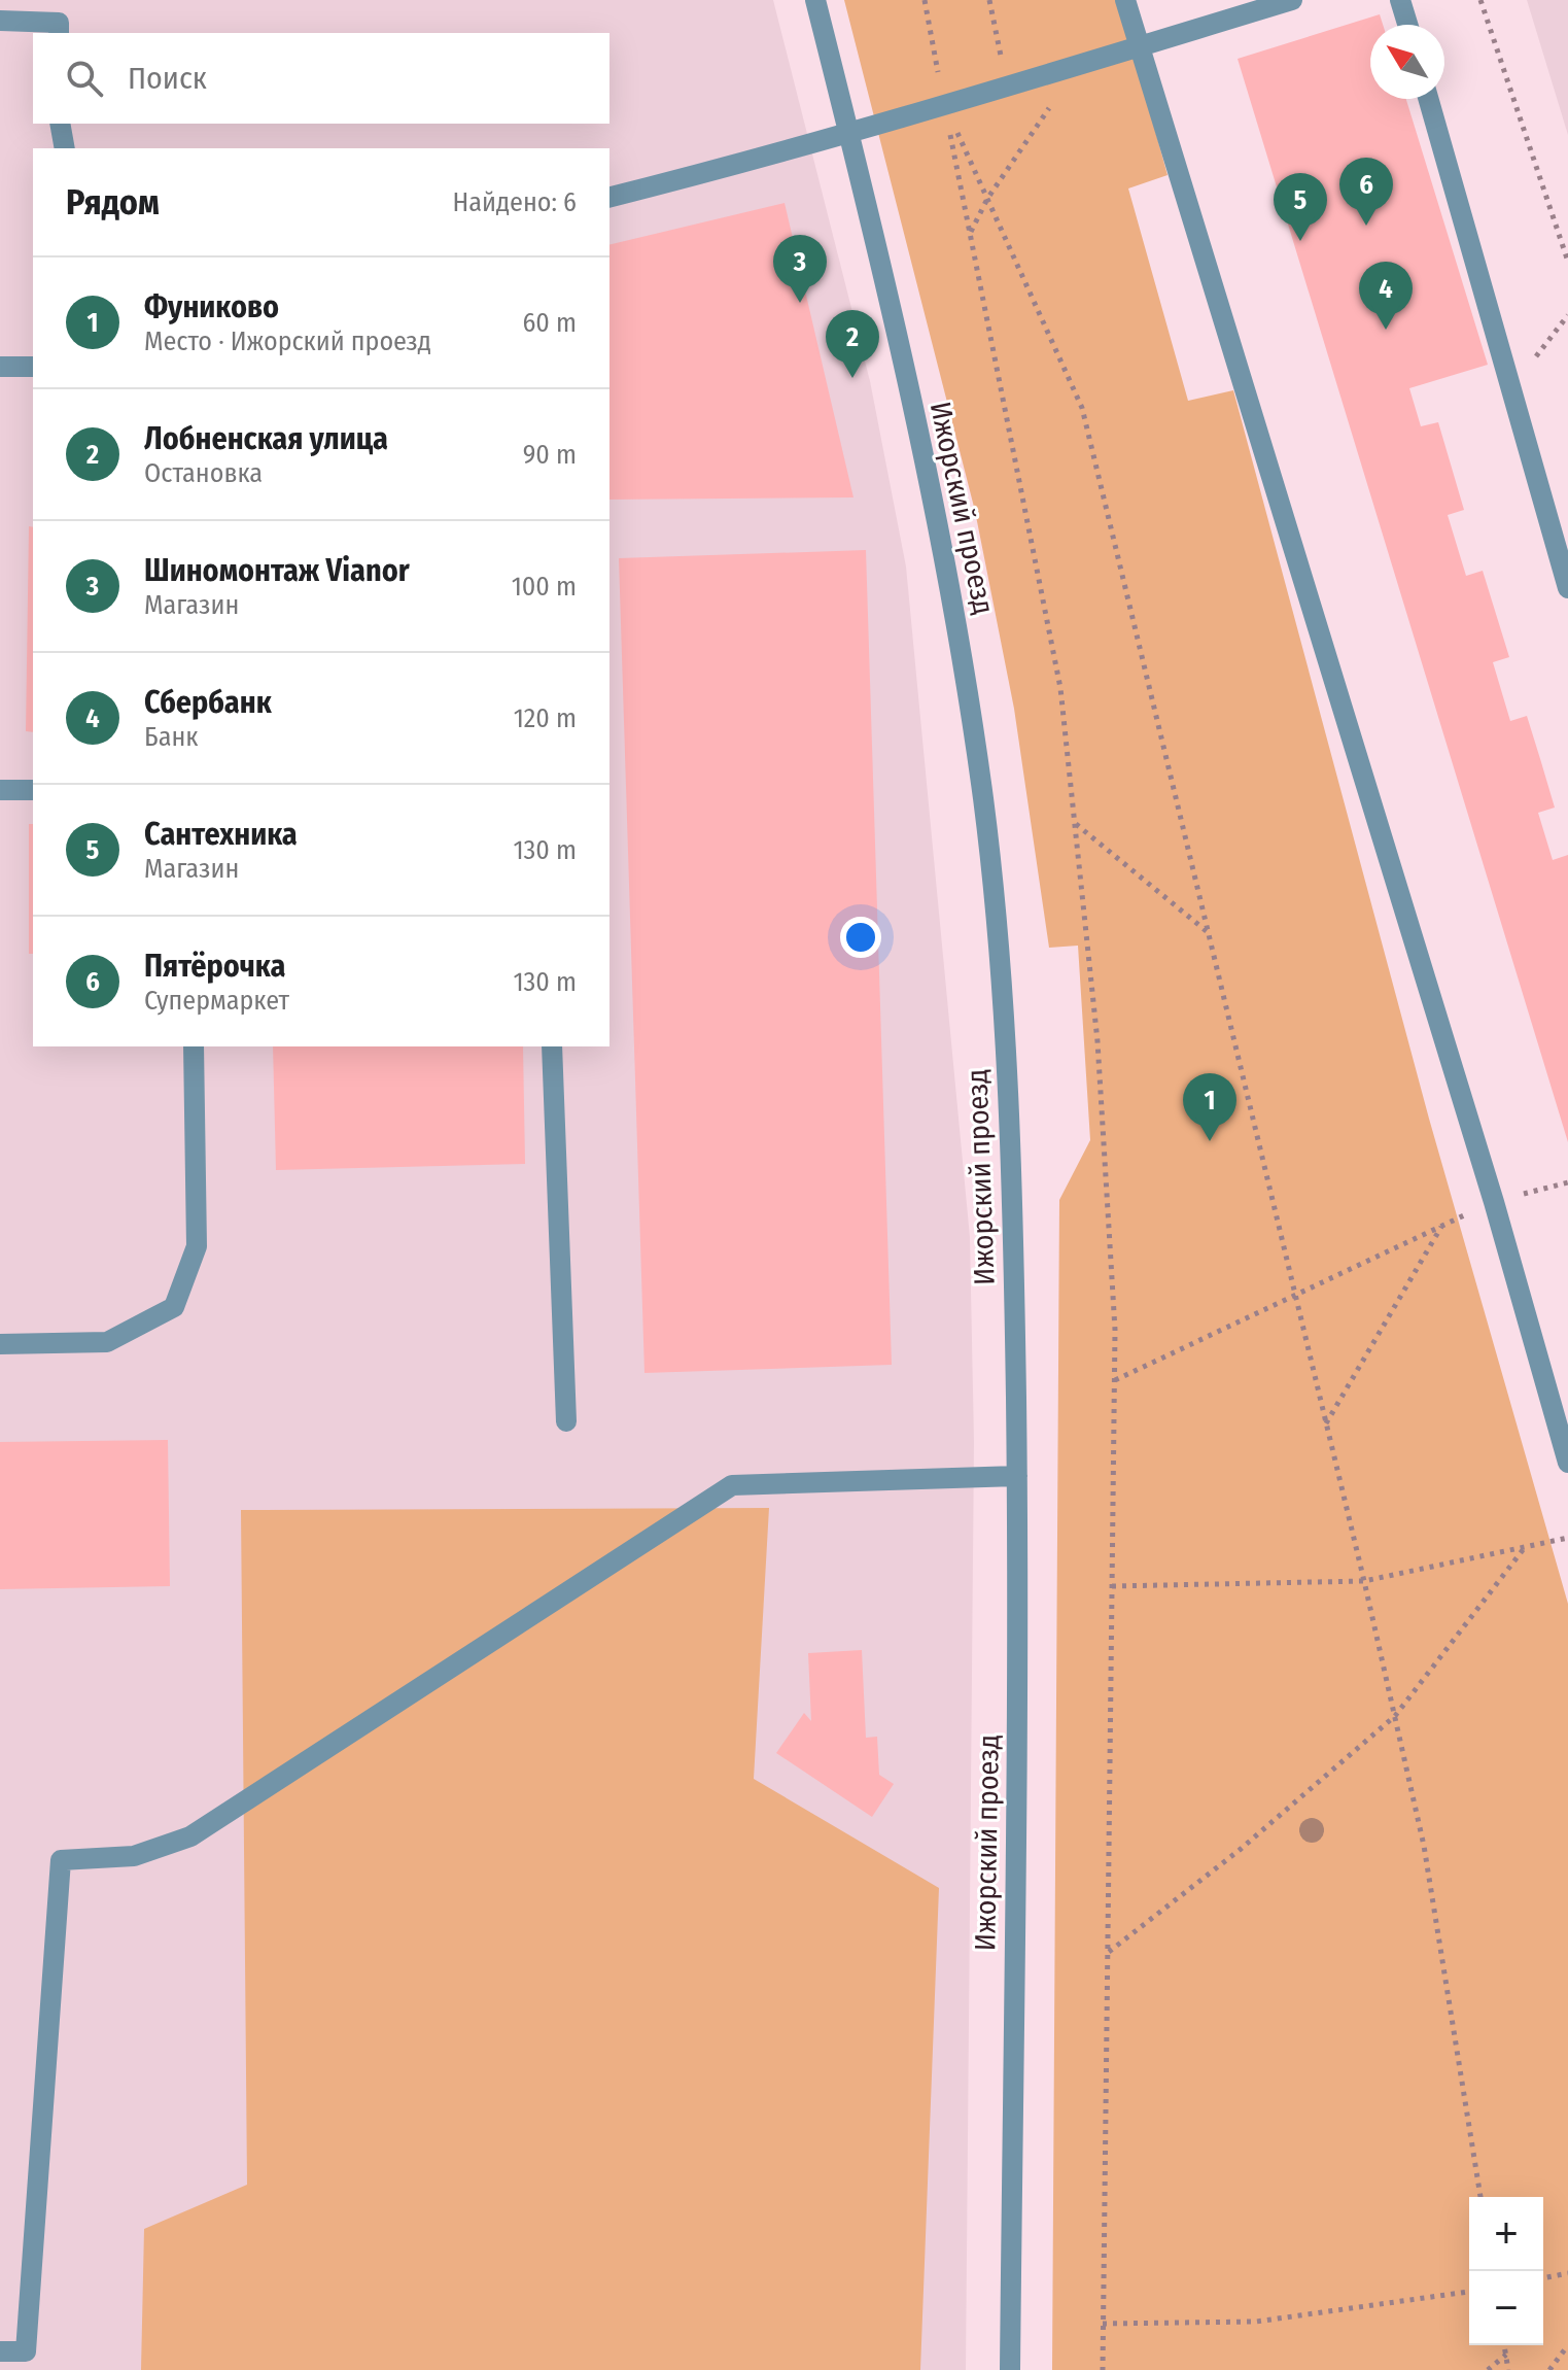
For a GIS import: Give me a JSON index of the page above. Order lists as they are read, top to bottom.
{
  "streets": {
    "street": ["Ижорский проезд"]
  },
  "north": "top left",
  "page": {
    "search": "Поиск",
    "heading": ["Рядом", "Найдено: 6"],
    "pins": [
      "6",
      "5",
      "3",
      "4",
      "2",
      "1"
    ],
    "list": [
      {
        "mark": "1",
        "name": "Фуниково",
        "note": "Место · Ижорский проезд",
        "value": "60 m"
      },
      {
        "mark": "2",
        "name": "Лобненская улица",
        "note": "Остановка",
        "value": "90 m"
      },
      {
        "mark": "3",
        "name": "Шиномонтаж Vianor",
        "note": "Магазин",
        "value": "100 m"
      },
      {
        "mark": "4",
        "name": "Сбербанк",
        "note": "Банк",
        "value": "120 m"
      },
      {
        "mark": "5",
        "name": "Сантехника",
        "note": "Магазин",
        "value": "130 m"
      },
      {
        "mark": "6",
        "name": "Пятёрочка",
        "note": "Супермаркет",
        "value": "130 m"
      }
    ],
    "map_buttons": ["+", "−"]
  }
}
